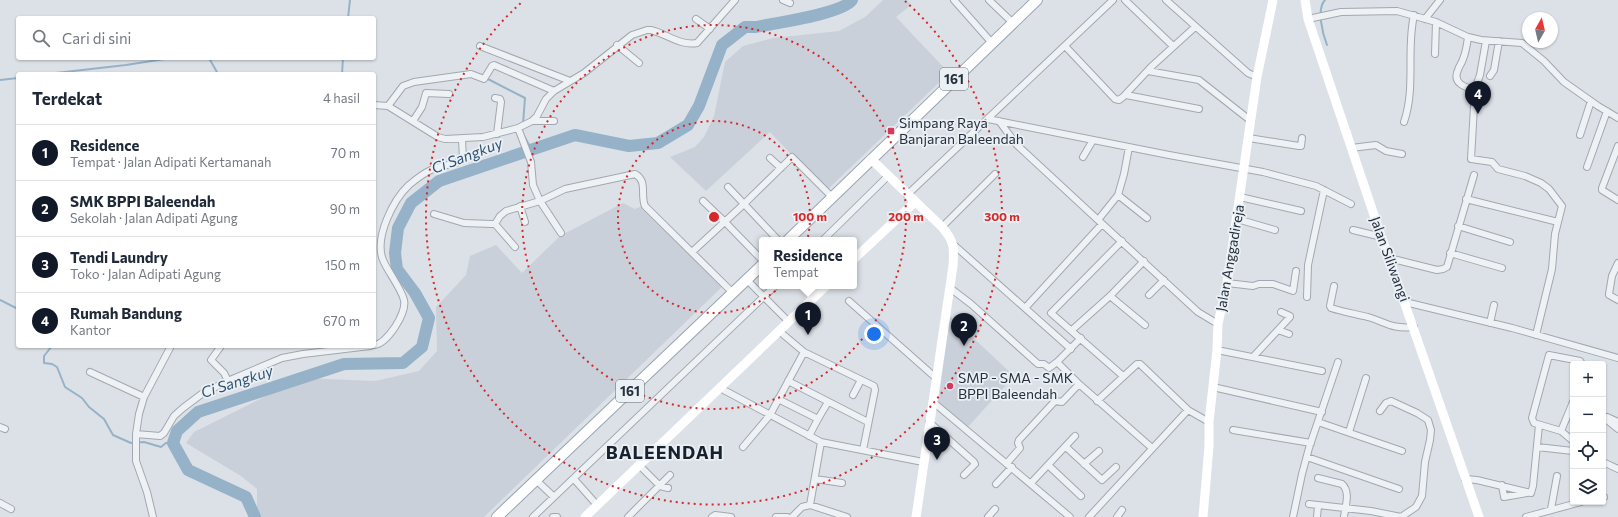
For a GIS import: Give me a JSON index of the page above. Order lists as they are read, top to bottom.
{
  "streets": {
    "main road": ["161", "Jalan Anggadireja", "Jalan Siliwangi"]
  },
  "districts": ["BALEENDAH"],
  "water": ["Ci Sangkuy"],
  "places": {
    "transit": ["Simpang Raya Banjaran Baleendah"],
    "other": ["SMP - SMA - SMK BPPI Baleendah"]
  },
  "north": "top",
  "page": {
    "search": "Cari di sini",
    "heading": ["Terdekat", "4 hasil"],
    "pins": [
      "4",
      "1",
      "2",
      "3"
    ],
    "list": [
      {
        "mark": "1",
        "name": "Residence",
        "note": "Tempat · Jalan Adipati Kertamanah",
        "value": "70 m"
      },
      {
        "mark": "2",
        "name": "SMK BPPI Baleendah",
        "note": "Sekolah · Jalan Adipati Agung",
        "value": "90 m"
      },
      {
        "mark": "3",
        "name": "Tendi Laundry",
        "note": "Toko · Jalan Adipati Agung",
        "value": "150 m"
      },
      {
        "mark": "4",
        "name": "Rumah Bandung",
        "note": "Kantor",
        "value": "670 m"
      }
    ],
    "popup": ["Residence", "Tempat"],
    "map_buttons": ["+", "−"]
  },
  "rings": ["100 m", "200 m", "300 m"]
}
